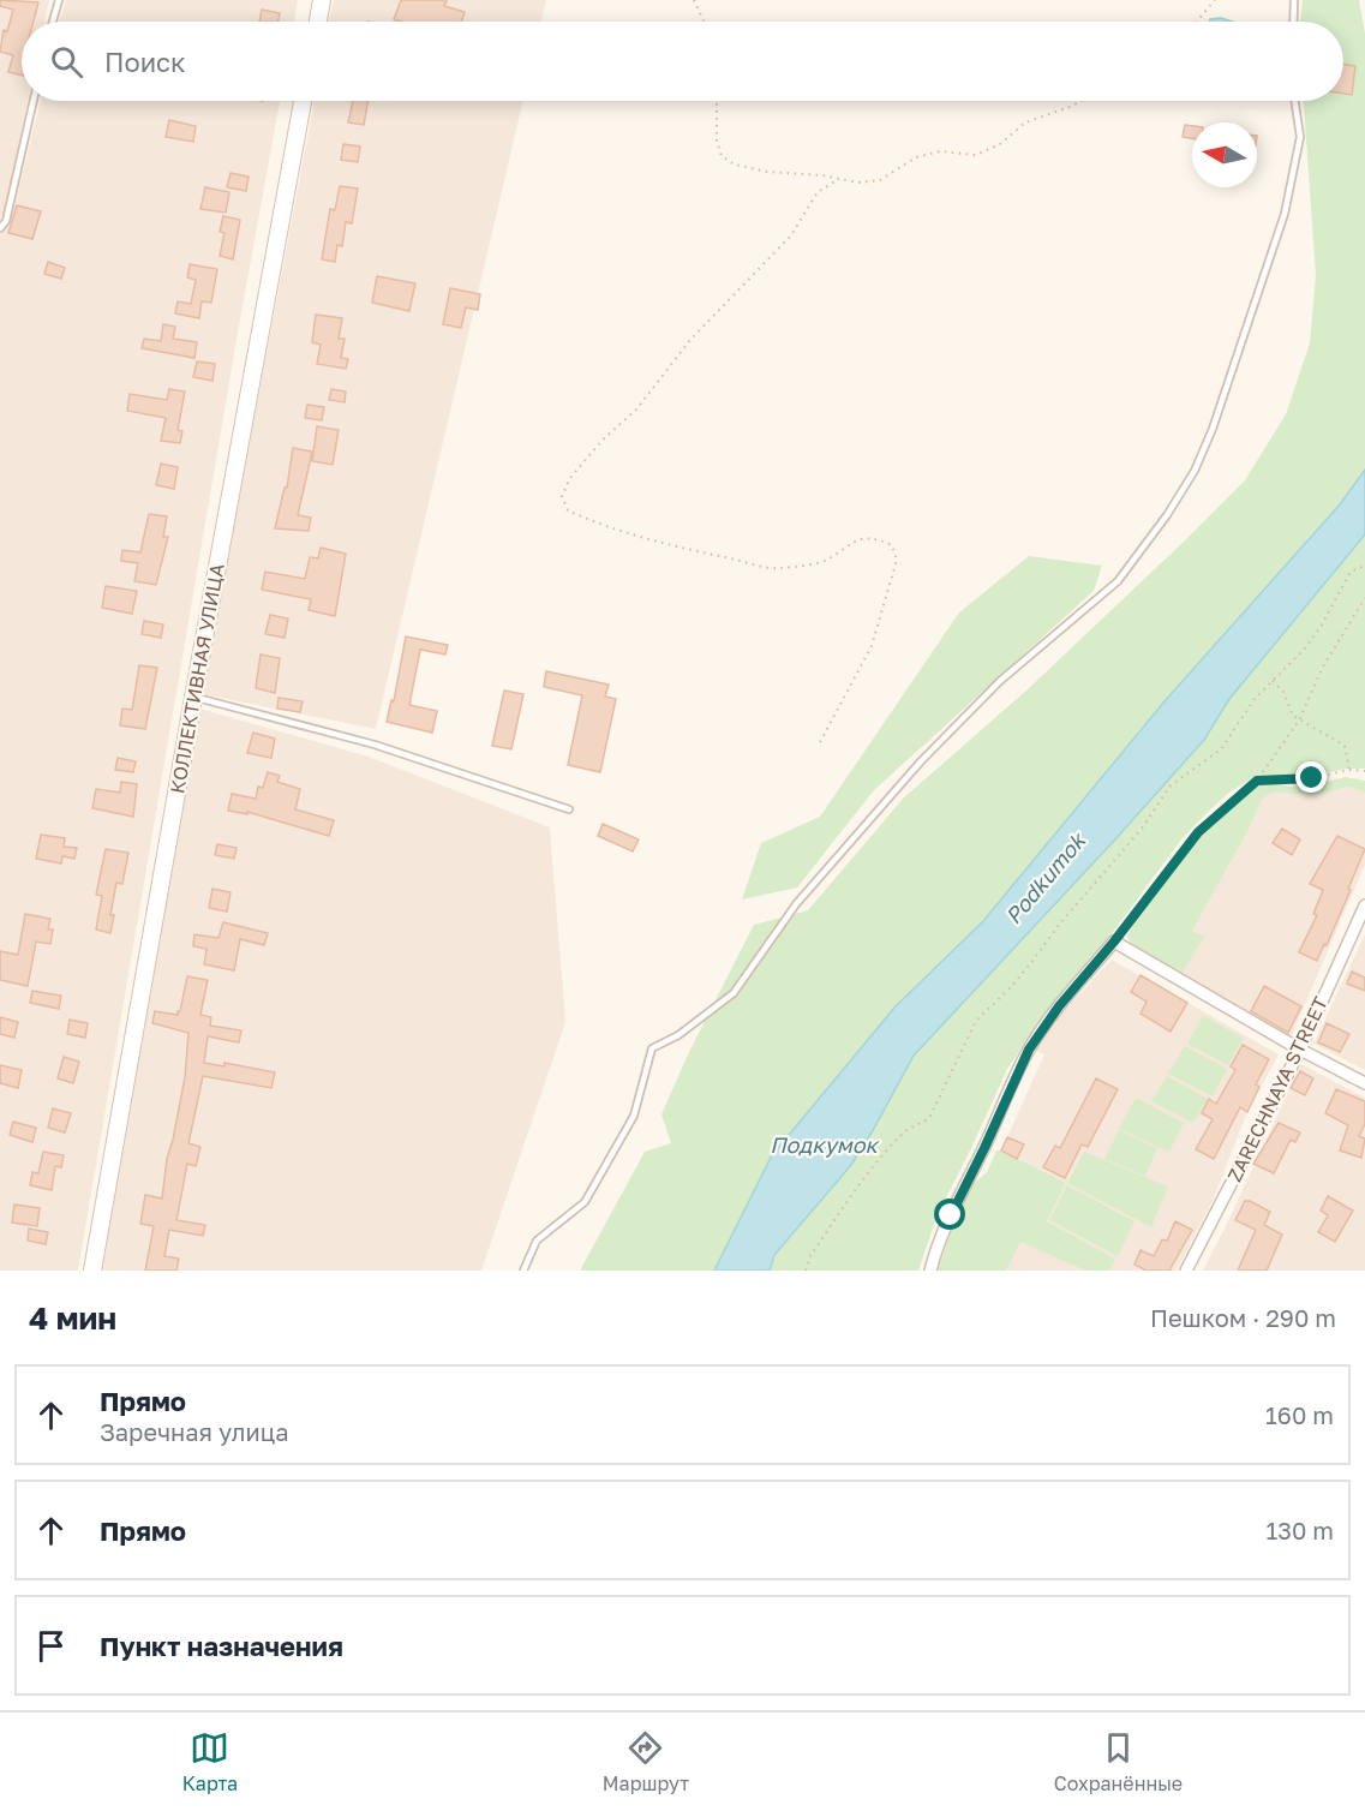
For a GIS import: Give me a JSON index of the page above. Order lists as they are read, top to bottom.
{
  "streets": {
    "street": ["КОЛЛЕКТИВНАЯ УЛИЦА", "ZARECHNAYA STREET"]
  },
  "water": ["Podkumok", "Подкумок"],
  "north": "left",
  "page": {
    "search": "Поиск",
    "heading": ["4 мин", "Пешком · 290 m"],
    "list": [
      ["Прямо", "Заречная улица", "160 m"],
      ["Прямо", "130 m"],
      "Пункт назначения"
    ],
    "nav": ["Карта", "Маршрут", "Сохранённые"]
  }
}
